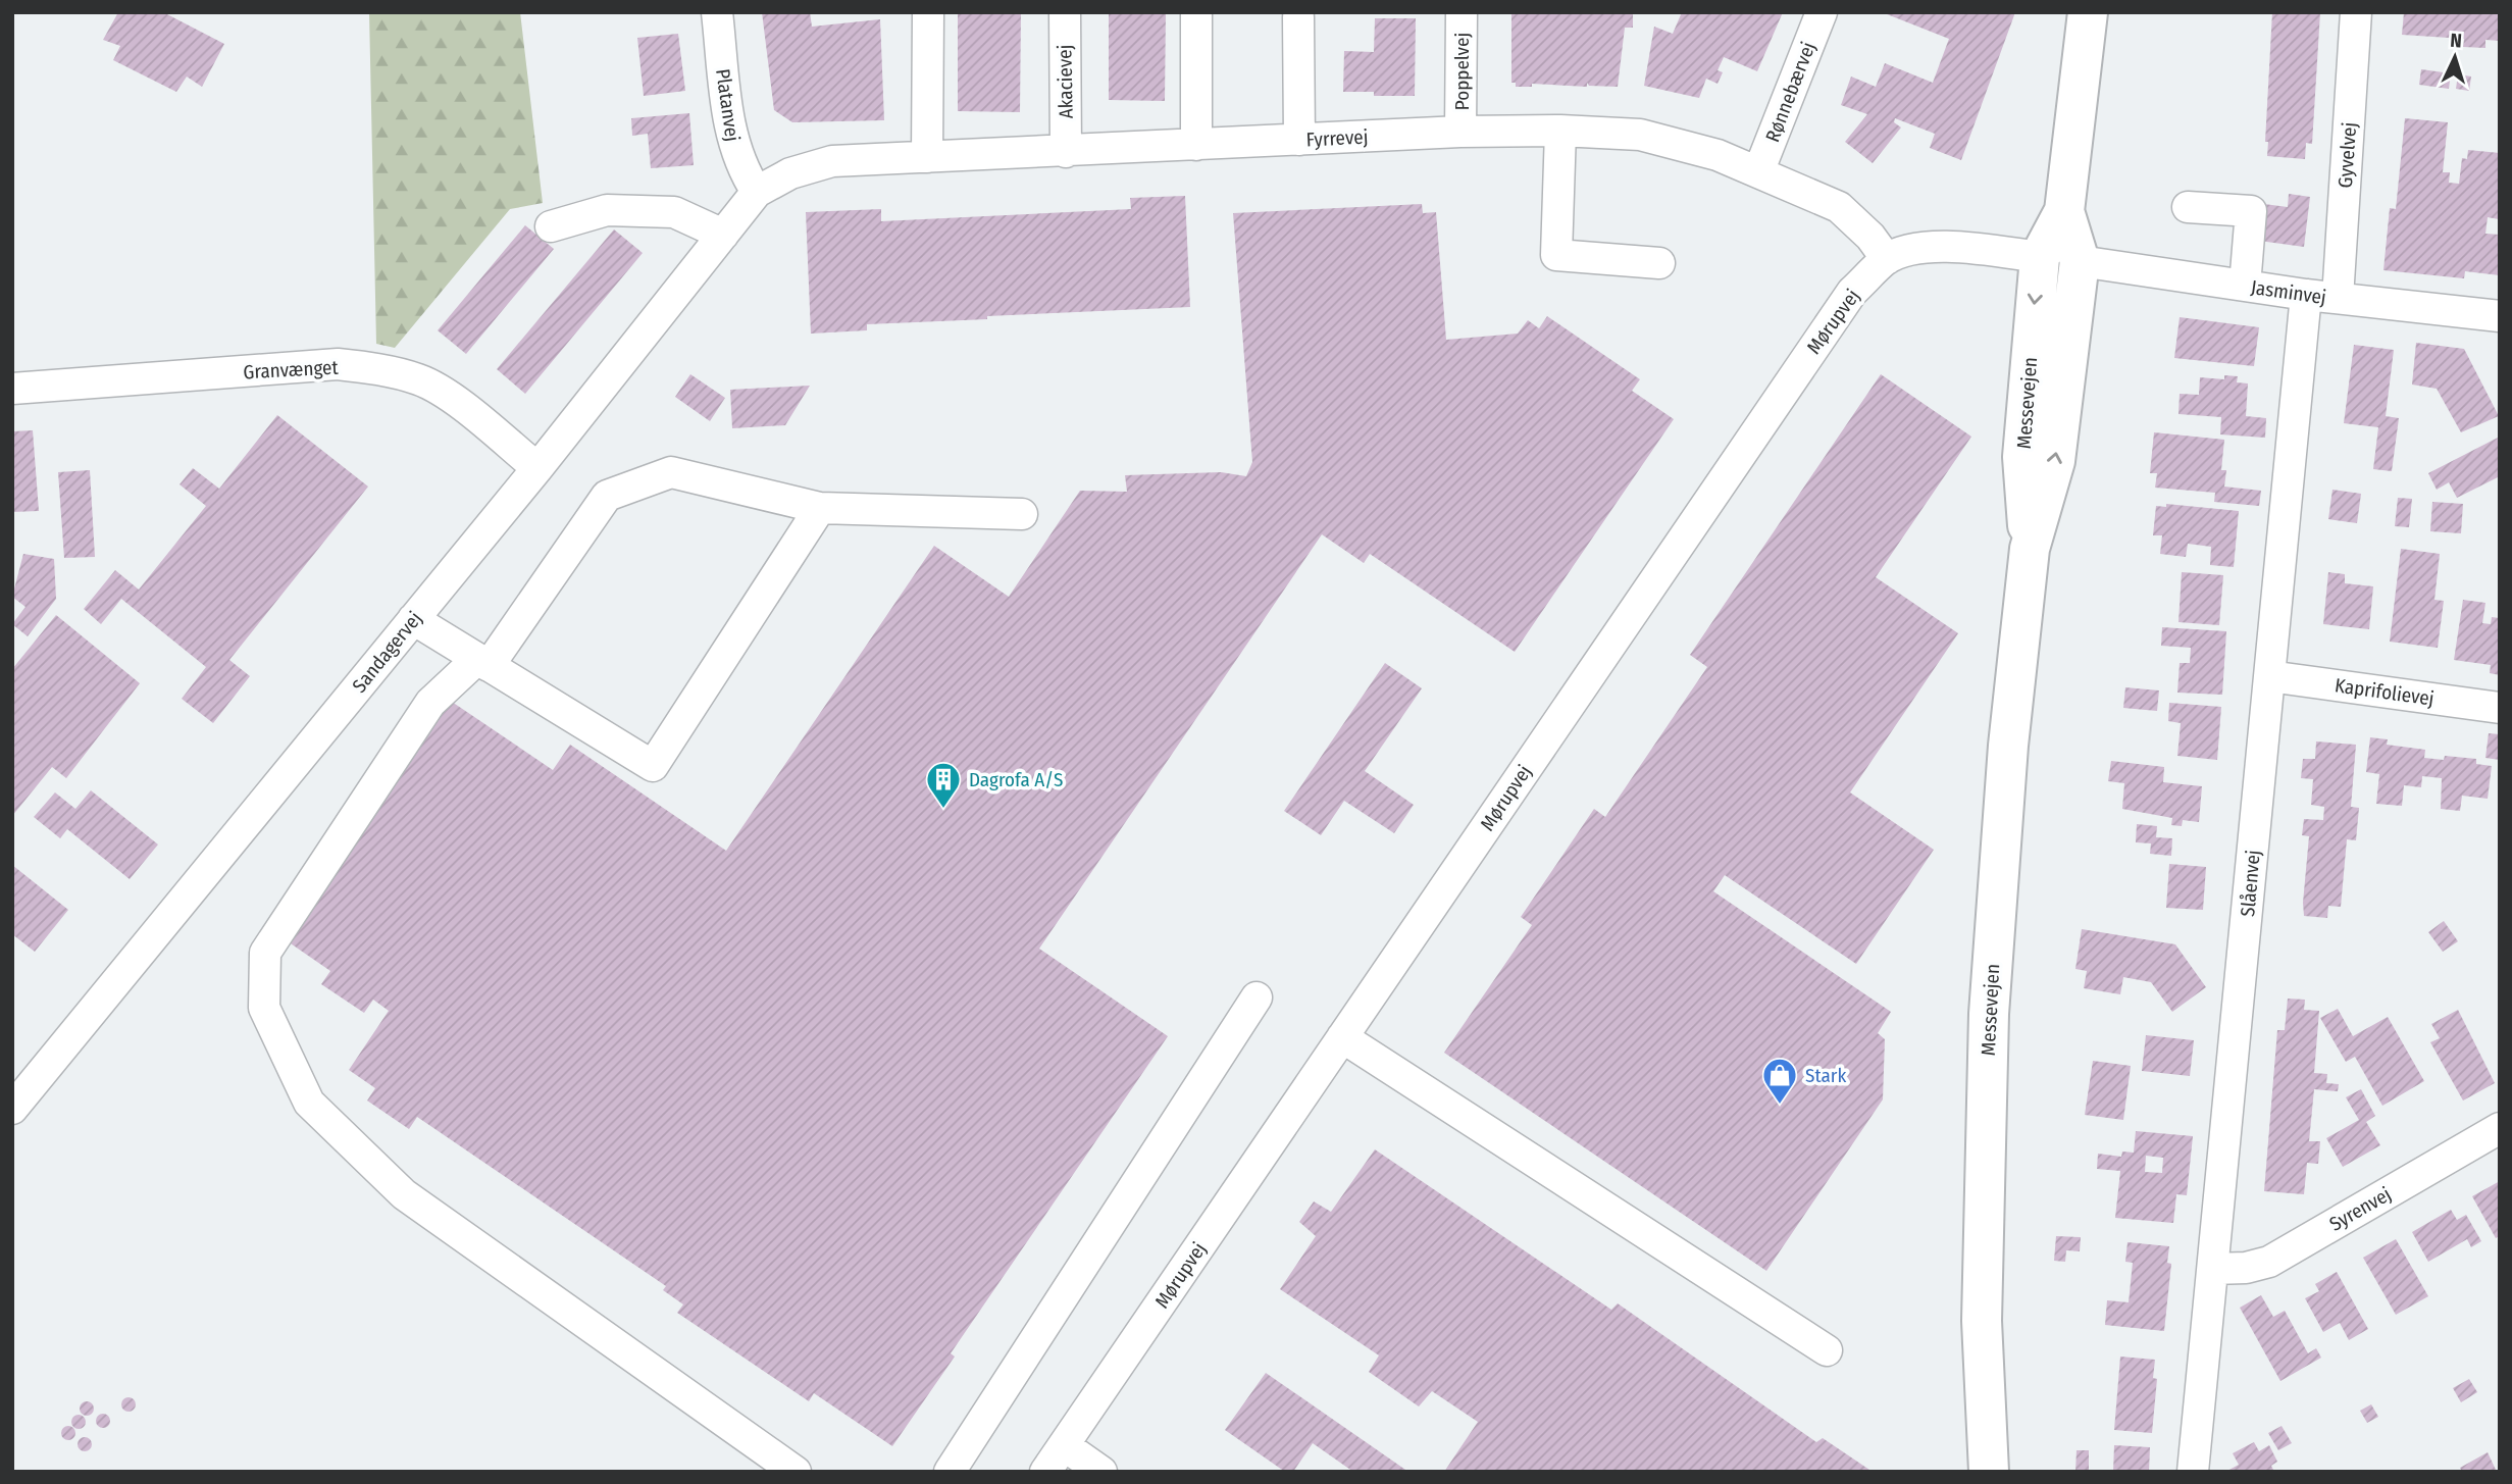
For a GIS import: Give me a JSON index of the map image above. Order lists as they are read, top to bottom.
{
  "streets": {
    "main road": ["Messevejen"],
    "street": [
      "Poppelvej",
      "Akacievej",
      "Rønnebærvej",
      "Platanvej",
      "Fyrrevej",
      "Gyvelvej",
      "Jasminvej",
      "Mørupvej",
      "Granvænget",
      "Sandagervej",
      "Kaprifolievej",
      "Slåenvej",
      "Syrenvej"
    ]
  },
  "crossings": [
    ["Poppelvej", "Fyrrevej"],
    ["Akacievej", "Fyrrevej"],
    ["Rønnebærvej", "Fyrrevej"],
    ["Platanvej", "Fyrrevej"],
    ["Platanvej", "Sandagervej"],
    ["Fyrrevej", "Mørupvej"],
    ["Fyrrevej", "Sandagervej"],
    ["Gyvelvej", "Jasminvej"],
    ["Jasminvej", "Messevejen"],
    ["Jasminvej", "Slåenvej"],
    ["Mørupvej", "Messevejen"],
    ["Granvænget", "Sandagervej"],
    ["Kaprifolievej", "Slåenvej"],
    ["Slåenvej", "Syrenvej"]
  ],
  "places": {
    "building": ["Dagrofa A/S"],
    "shop": ["Stark"]
  },
  "north": "top"
}
